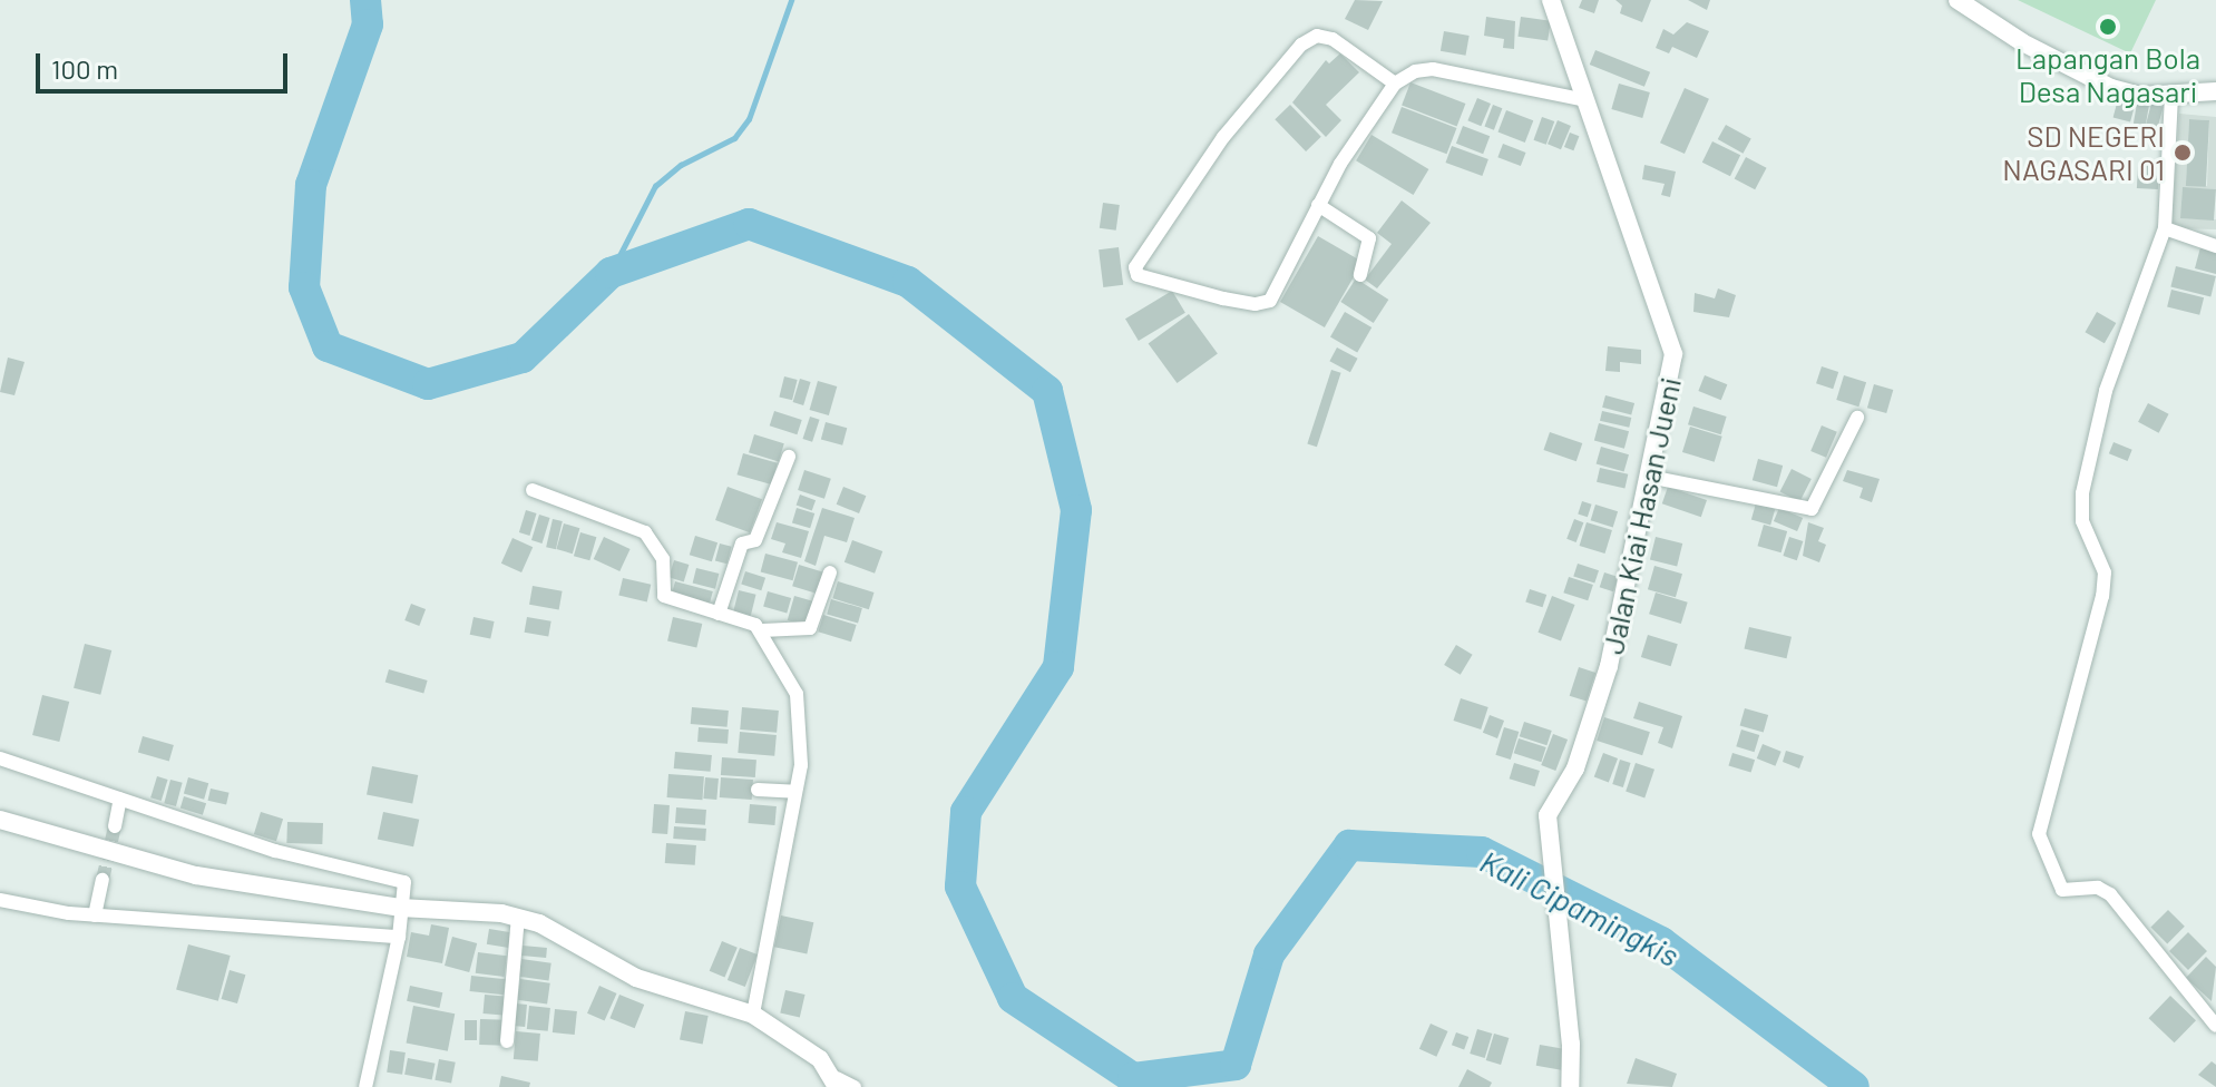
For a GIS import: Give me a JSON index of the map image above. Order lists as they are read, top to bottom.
{
  "streets": {
    "street": ["Jalan Kiai Hasan Jueni"]
  },
  "water": ["Kali Cipamingkis"],
  "places": ["Lapangan Bola Desa Nagasari", "SD NEGERI NAGASARI 01"],
  "scale_bar": "100 m"
}
